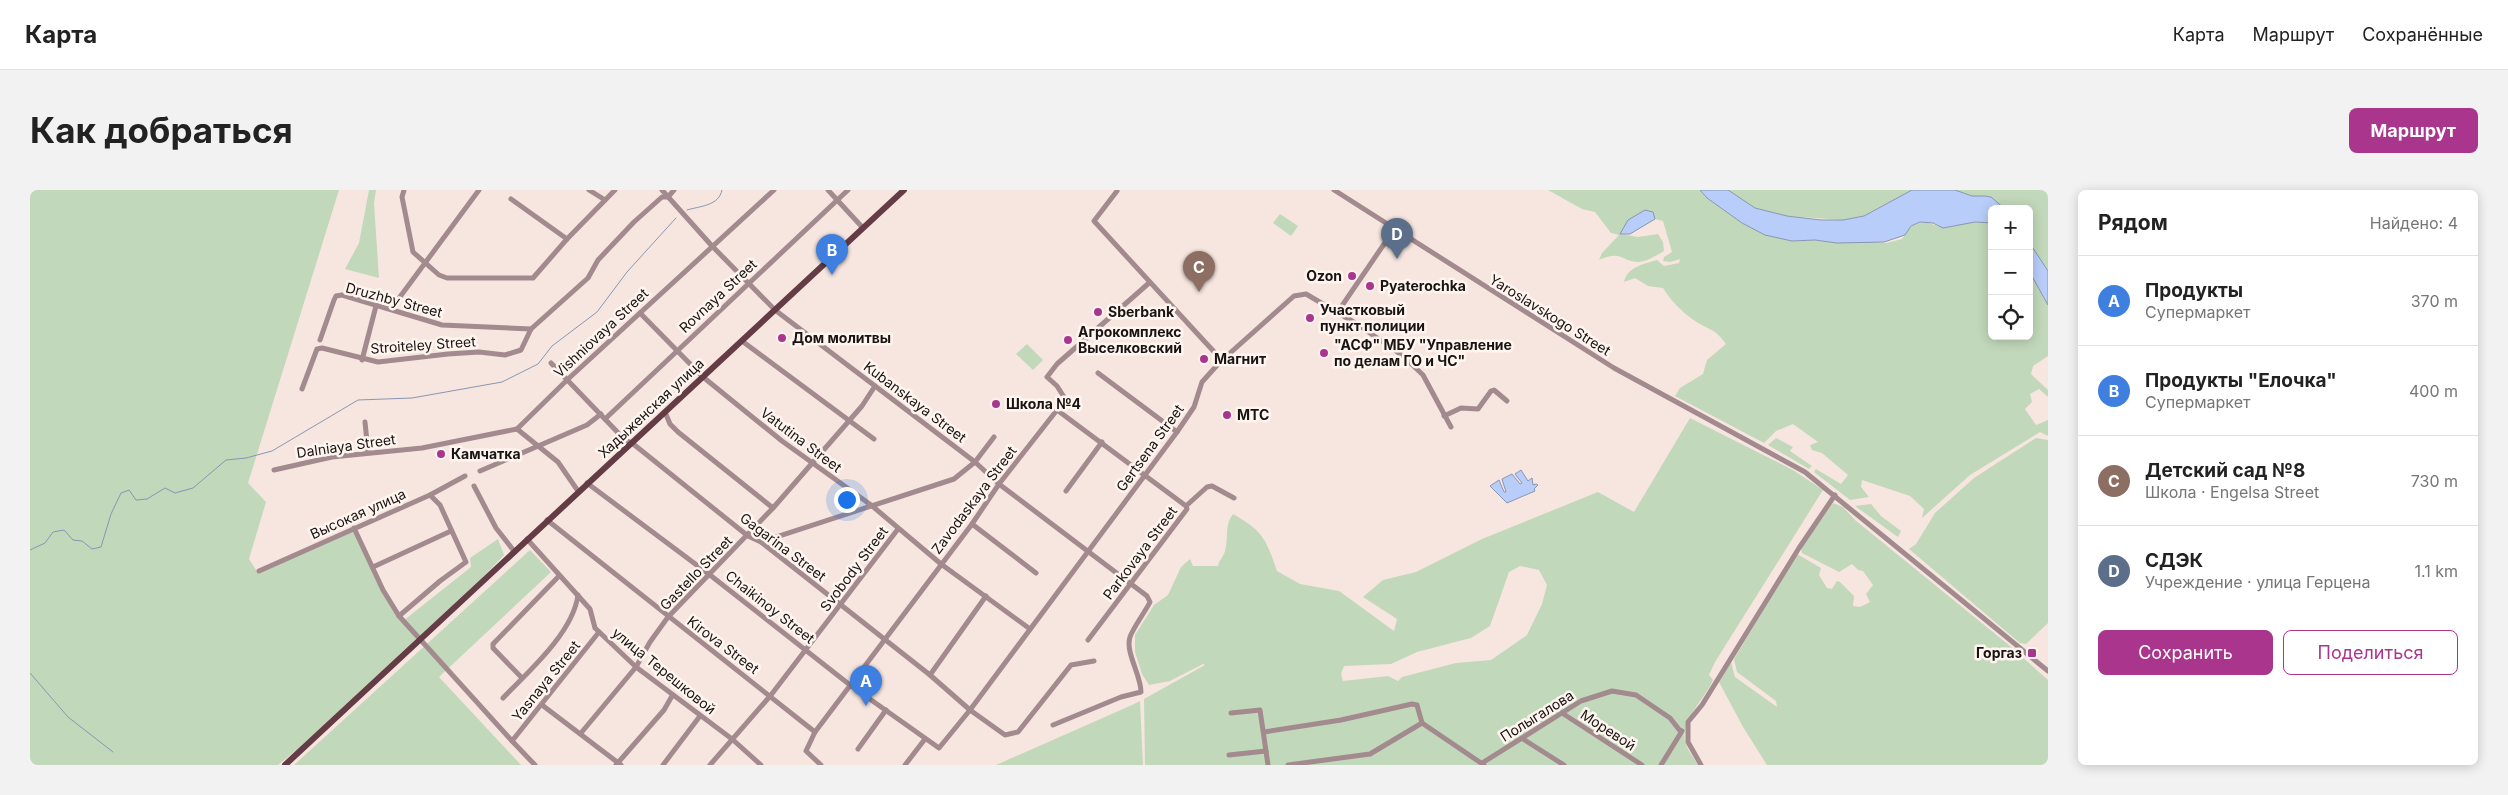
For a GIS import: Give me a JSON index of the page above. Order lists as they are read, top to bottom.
{
  "streets": {
    "main road": ["Хадыженская улица"],
    "street": [
      "Rovnaya Street",
      "Druzhby Street",
      "Yaroslavskogo Street",
      "Vishniovaya Street",
      "Stroiteley Street",
      "Kubanskaya Street",
      "Vatutina Street",
      "Dalniaya Street",
      "Gertsena Street",
      "Zavodaskaya Street",
      "Высокая улица",
      "Gagarina Street",
      "Parkovaya Street",
      "Svobody Street",
      "Gastello Street",
      "Chaikinoy Street",
      "Kirova Street",
      "улица Терешковой",
      "Yasnaya Street",
      "Полыгалова",
      "Моревой"
    ]
  },
  "crossings": [
    ["Rovnaya Street", "Kubanskaya Street"],
    ["Rovnaya Street", "Vatutina Street"],
    ["Rovnaya Street", "Gagarina Street"],
    ["Druzhby Street", "Stroiteley Street"],
    ["Vishniovaya Street", "Kubanskaya Street"],
    ["Vishniovaya Street", "Vatutina Street"],
    ["Vishniovaya Street", "Dalniaya Street"],
    ["Vishniovaya Street", "Gagarina Street"],
    ["Kubanskaya Street", "Хадыженская улица"],
    ["Kubanskaya Street", "Gertsena Street"],
    ["Kubanskaya Street", "Zavodaskaya Street"],
    ["Kubanskaya Street", "Parkovaya Street"],
    ["Kubanskaya Street", "Gastello Street"],
    ["Хадыженская улица", "Vatutina Street"],
    ["Хадыженская улица", "Gagarina Street"],
    ["Хадыженская улица", "Chaikinoy Street"],
    ["Хадыженская улица", "Kirova Street"],
    ["Хадыженская улица", "улица Терешковой"],
    ["Vatutina Street", "Gertsena Street"],
    ["Vatutina Street", "Zavodaskaya Street"],
    ["Vatutina Street", "Svobody Street"],
    ["Vatutina Street", "Gastello Street"],
    ["Gertsena Street", "Gagarina Street"],
    ["Gertsena Street", "Chaikinoy Street"],
    ["Zavodaskaya Street", "Gagarina Street"],
    ["Zavodaskaya Street", "Chaikinoy Street"],
    ["Zavodaskaya Street", "Kirova Street"],
    ["Gagarina Street", "Svobody Street"],
    ["Gagarina Street", "Gastello Street"],
    ["Svobody Street", "Chaikinoy Street"],
    ["Svobody Street", "Kirova Street"],
    ["Svobody Street", "улица Терешковой"],
    ["Gastello Street", "Chaikinoy Street"],
    ["Gastello Street", "Kirova Street"],
    ["Gastello Street", "улица Терешковой"],
    ["улица Терешковой", "Yasnaya Street"],
    ["Полыгалова", "Моревой"]
  ],
  "places": {
    "other": [
      "Ozon",
      "Pyaterochka",
      "Sberbank",
      "Участковый пункт полиции",
      "Дом молитвы",
      "Агрокомплекс Выселковский",
      "\"АСФ\" МБУ \"Управление по делам ГО и ЧС\"",
      "Магнит",
      "Школа №4",
      "МТС",
      "Камчатка"
    ],
    "transit": ["Горгаз"]
  },
  "page": {
    "header": "Карта",
    "nav": ["Карта", "Маршрут", "Сохранённые"],
    "buttons": [
      "Маршрут",
      ["Сохранить", "Поделиться"]
    ],
    "title": "Как добраться",
    "heading": ["Рядом", "Найдено: 4"],
    "map_buttons": ["+", "−"],
    "pins": [
      "D",
      "B",
      "C",
      "A"
    ],
    "list": [
      {
        "mark": "A",
        "name": "Продукты",
        "note": "Супермаркет",
        "value": "370 m"
      },
      {
        "mark": "B",
        "name": "Продукты \"Елочка\"",
        "note": "Супермаркет",
        "value": "400 m"
      },
      {
        "mark": "C",
        "name": "Детский сад №8",
        "note": "Школа · Engelsa Street",
        "value": "730 m"
      },
      {
        "mark": "D",
        "name": "СДЭК",
        "note": "Учреждение · улица Герцена",
        "value": "1.1 km"
      }
    ]
  }
}
